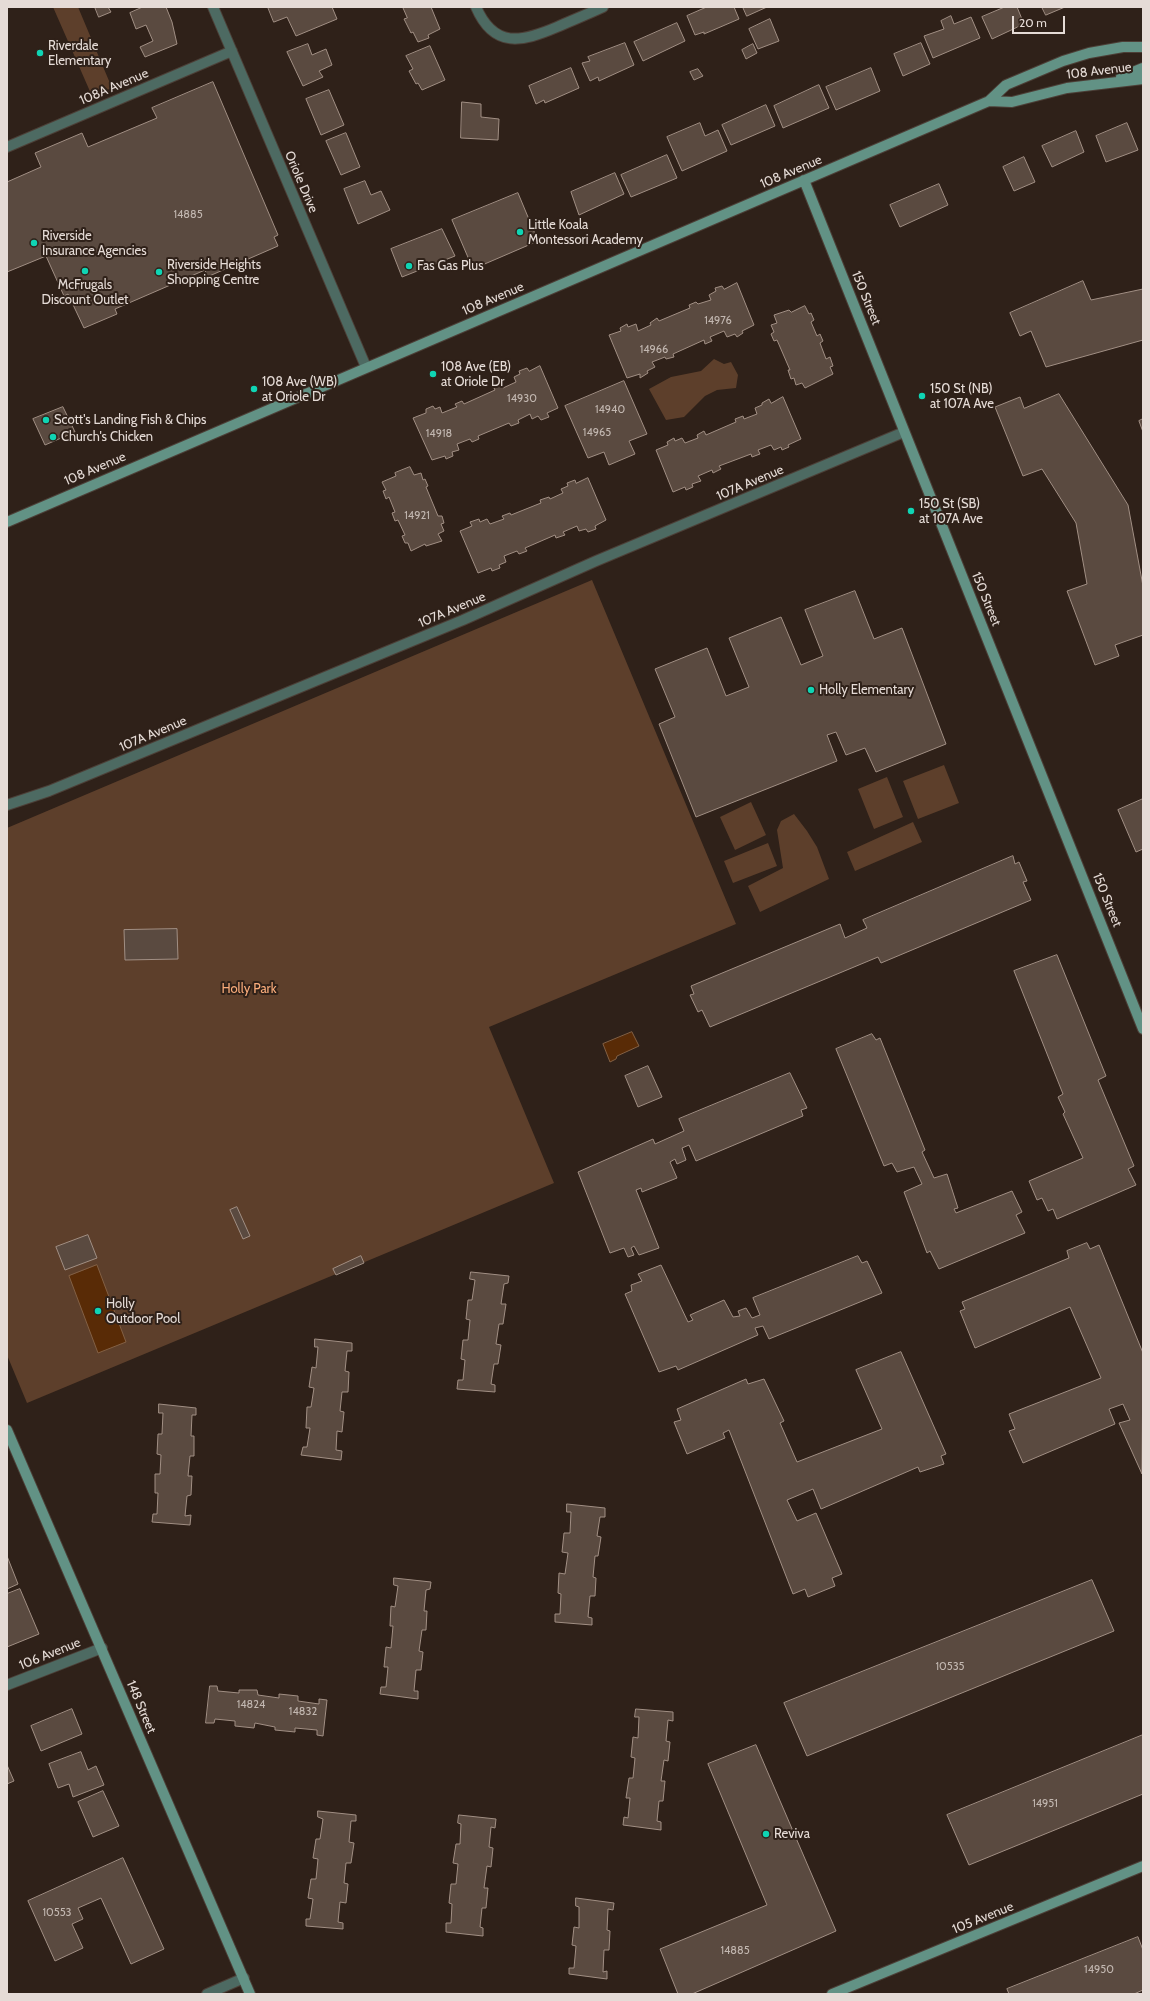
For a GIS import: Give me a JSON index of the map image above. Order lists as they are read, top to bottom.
{
  "streets": {
    "main road": [
      "108 Avenue",
      "150 Street",
      "148 Street",
      "105 Avenue"
    ],
    "street": [
      "108A Avenue",
      "Oriole Drive",
      "107A Avenue",
      "106 Avenue"
    ]
  },
  "crossings": [
    ["108 Avenue", "Oriole Drive"],
    ["108 Avenue", "150 Street"],
    ["108A Avenue", "Oriole Drive"],
    ["150 Street", "107A Avenue"],
    ["106 Avenue", "148 Street"]
  ],
  "parks": ["Holly Park"],
  "places": [
    "Riverdale Elementary",
    "Little Koala Montessori Academy",
    "Riverside Insurance Agencies",
    "Fas Gas Plus",
    "McFrugals Discount Outlet",
    "Riverside Heights Shopping Centre",
    "108 Ave (EB) at Oriole Dr",
    "108 Ave (WB) at Oriole Dr",
    "150 St (NB) at 107A Ave",
    "Scott's Landing Fish & Chips",
    "Church's Chicken",
    "150 St (SB) at 107A Ave",
    "Holly Elementary",
    "Holly Outdoor Pool",
    "Reviva"
  ],
  "house_numbers": [
    "14885",
    "14976",
    "14966",
    "14930",
    "14940",
    "14965",
    "14918",
    "14921",
    "10535",
    "14824",
    "14832",
    "14951",
    "10553",
    "14885",
    "14950"
  ],
  "scale_bar": "20 m"
}
